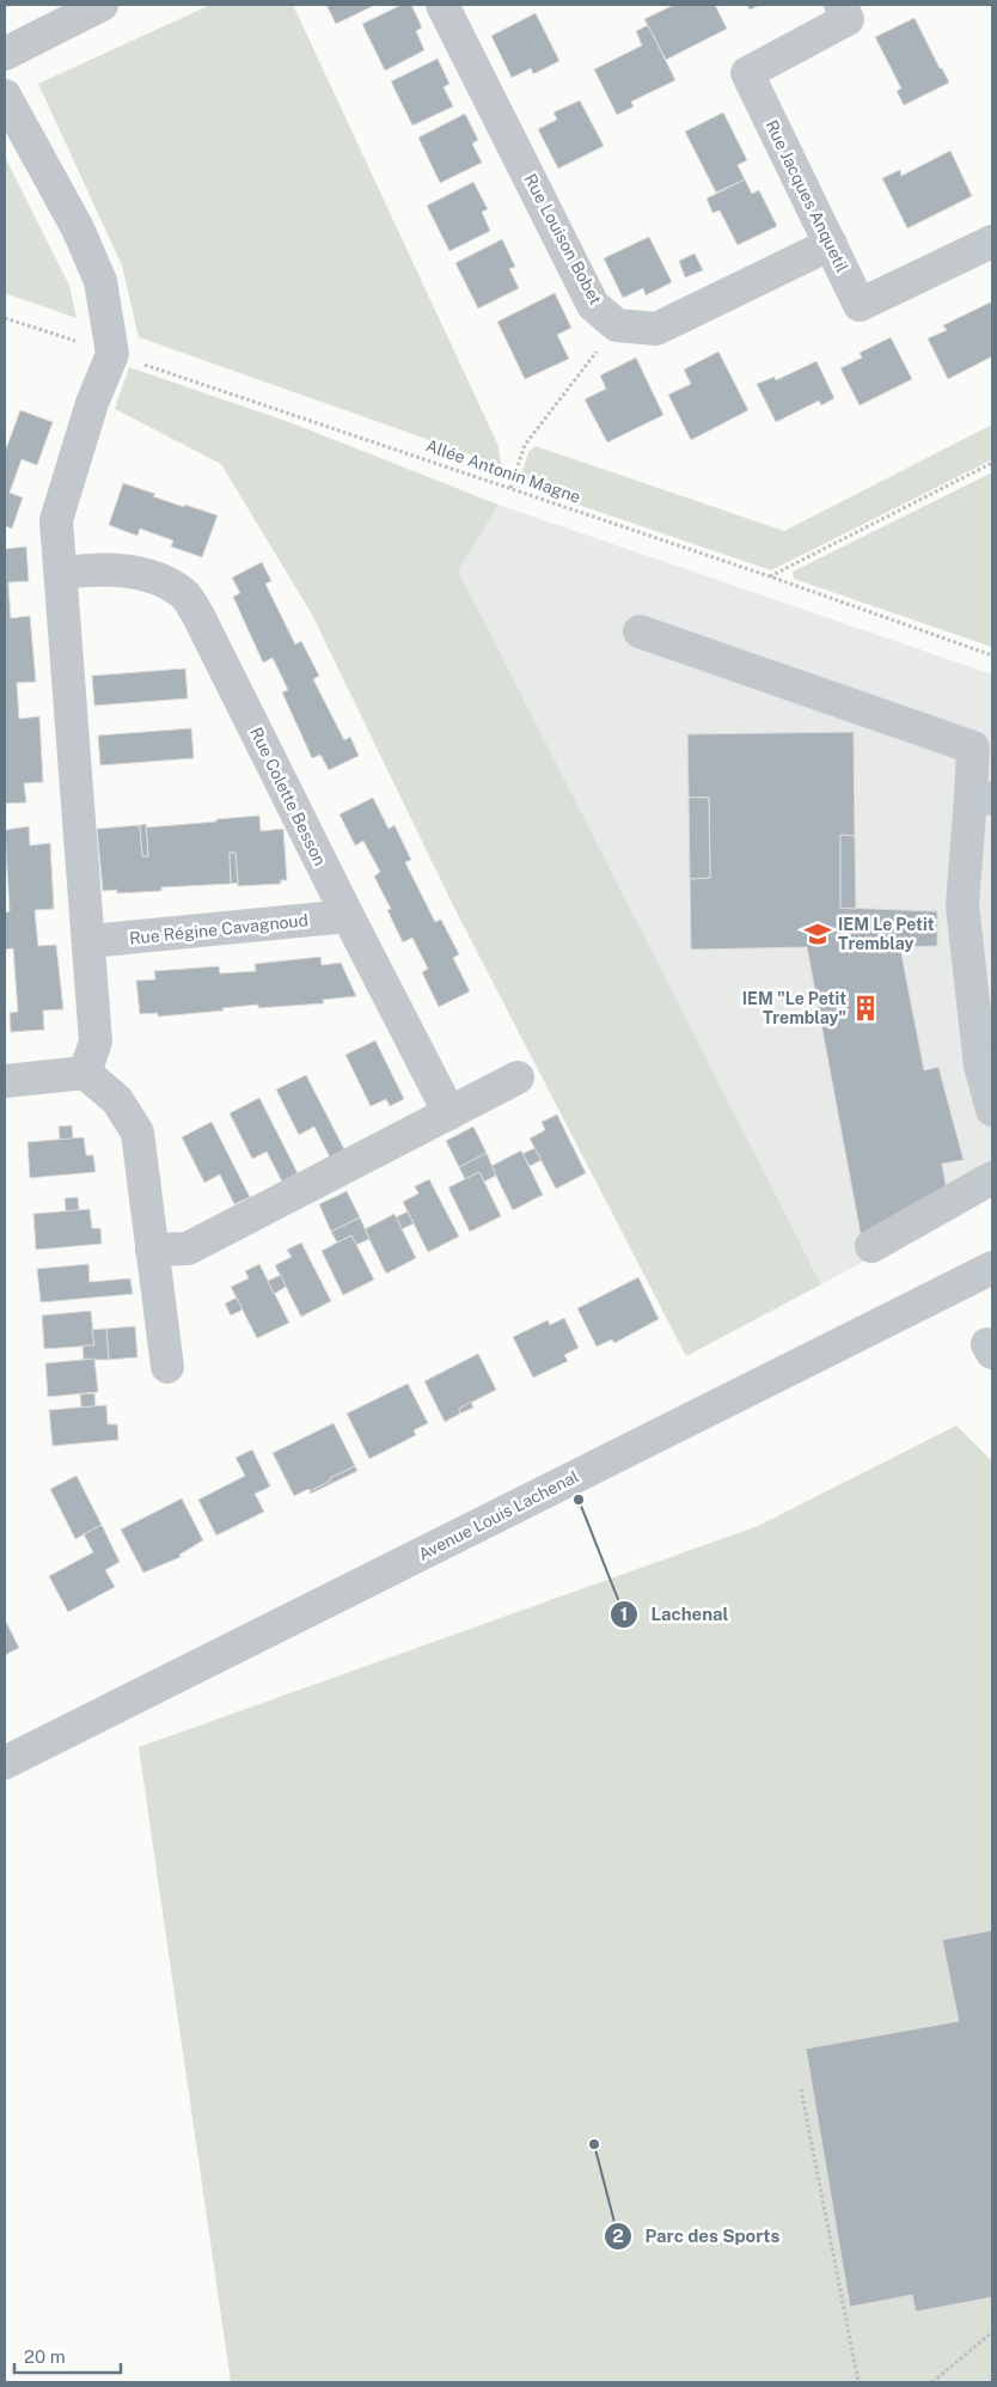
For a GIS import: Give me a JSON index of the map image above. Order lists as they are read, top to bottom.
{
  "streets": {
    "street": [
      "Rue Jacques Anquetil",
      "Rue Louison Bobet",
      "Rue Colette Besson",
      "Rue Régine Cavagnoud",
      "Avenue Louis Lachenal"
    ],
    "path": ["Allée Antonin Magne"]
  },
  "crossings": [
    ["Rue Colette Besson", "Rue Régine Cavagnoud"]
  ],
  "places": {
    "school or university": ["IEM Le Petit Tremblay"],
    "building": ["IEM \"Le Petit Tremblay\""],
    "other": ["Lachenal", "Parc des Sports"]
  },
  "scale_bar": "20 m"
}
